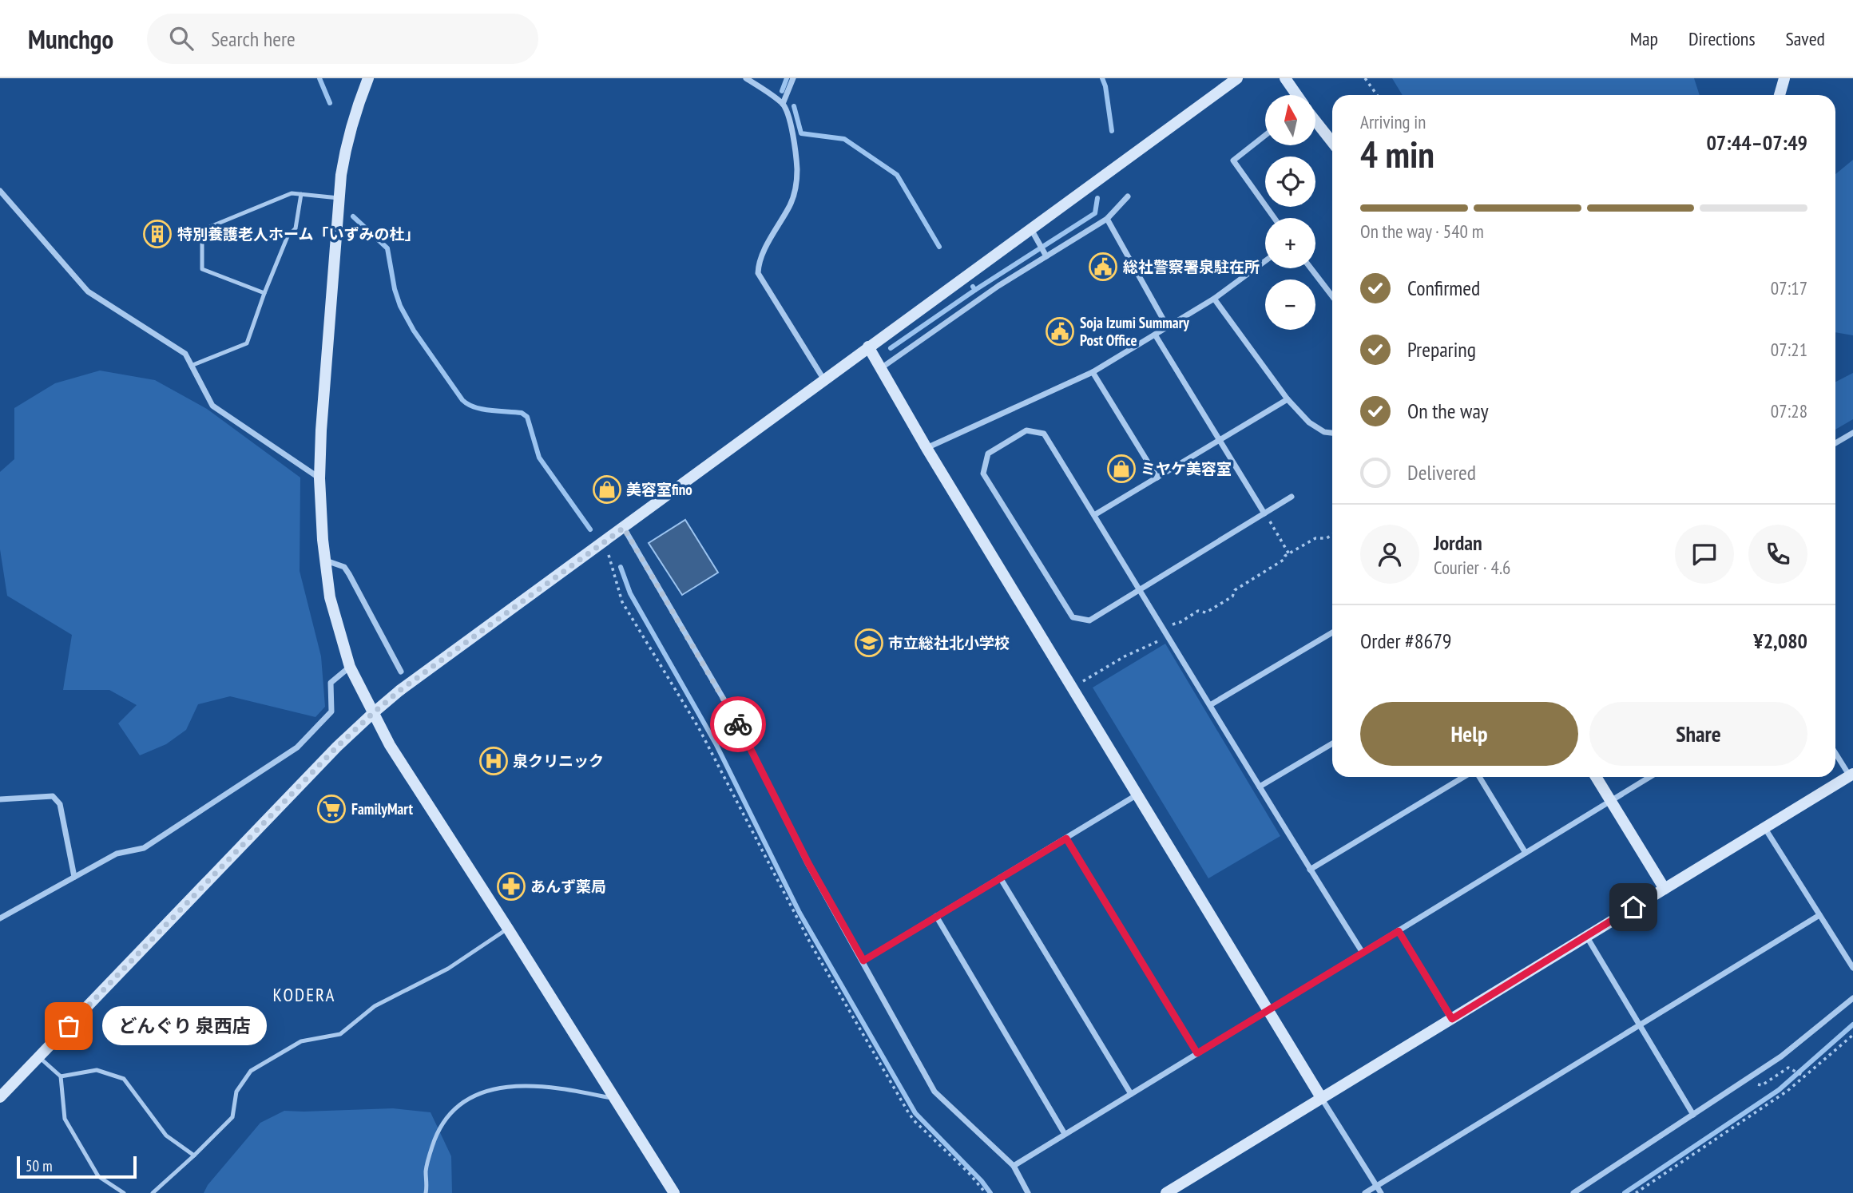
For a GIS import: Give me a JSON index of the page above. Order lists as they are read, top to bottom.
{
  "districts": ["KODERA"],
  "places": {
    "building": ["特別養護老人ホーム「いずみの杜」"],
    "public building": ["総社警察署泉駐在所", "Soja Izumi Summary Post Office"],
    "shop": ["ミヤケ美容室", "美容室fino"],
    "school or university": ["市立総社北小学校"],
    "hospital": ["泉クリニック"],
    "supermarket": ["FamilyMart"],
    "pharmacy": ["あんず薬局"],
    "other": ["どんぐり 泉西店"]
  },
  "scale_bar": "50 m",
  "north": "top",
  "page": {
    "header": "Munchgo",
    "search": "Search here",
    "nav": ["Map", "Directions", "Saved"],
    "map_buttons": ["+", "−"],
    "heading": ["4 min", "Arriving in", "07:44–07:49"],
    "panel": [
      "Jordan",
      "Courier · 4.6",
      "Order #8679",
      "¥2,080"
    ],
    "bar": "On the way · 540 m",
    "list": [
      ["Confirmed", "07:17"],
      ["Preparing", "07:21"],
      ["On the way", "07:28"],
      "Delivered"
    ],
    "buttons": ["Help", "Share"],
    "bubble": "どんぐり 泉西店",
    "scale": "50 m"
  }
}
